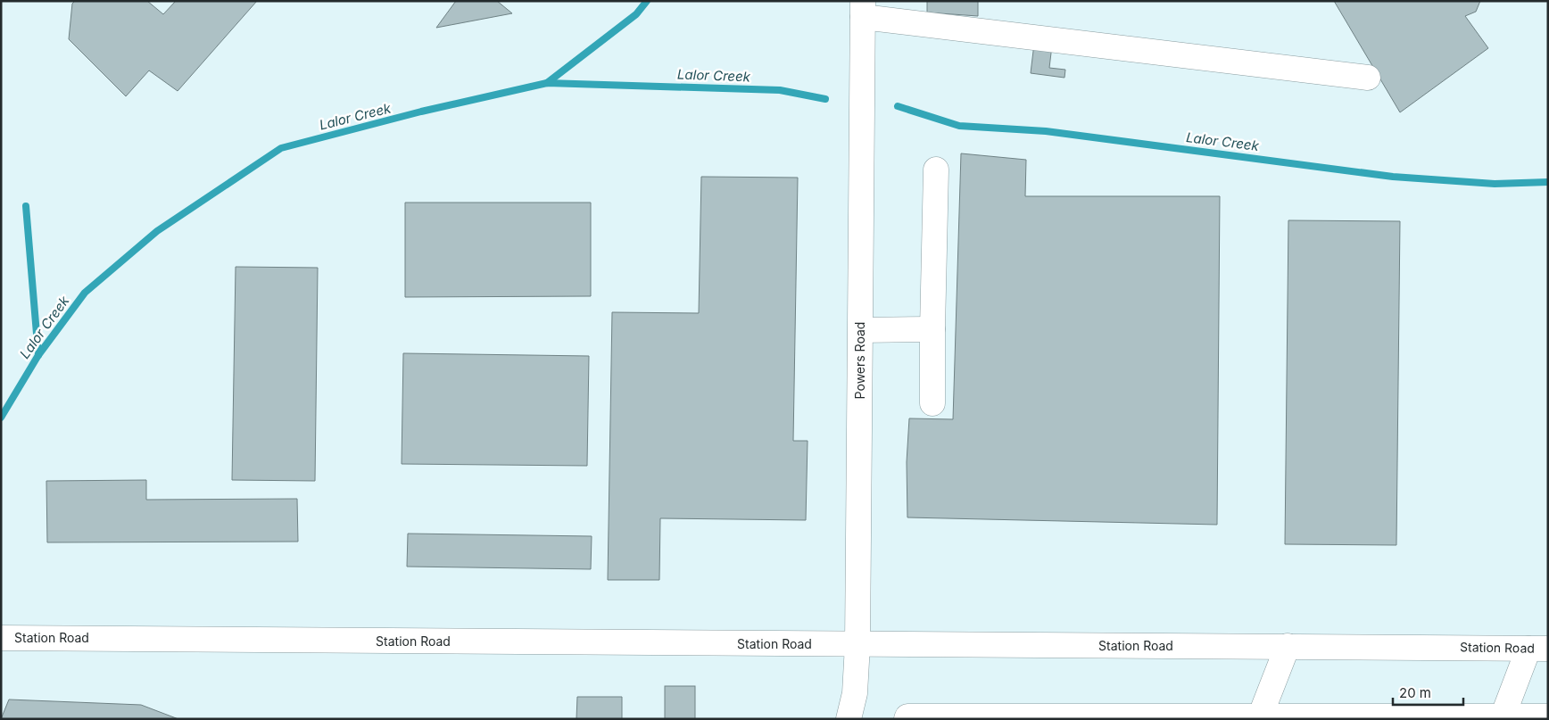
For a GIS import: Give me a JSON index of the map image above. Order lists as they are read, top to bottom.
{
  "streets": {
    "main road": ["Powers Road", "Station Road"]
  },
  "crossings": [
    ["Powers Road", "Station Road"]
  ],
  "water": ["Lalor Creek"],
  "scale_bar": "20 m"
}
